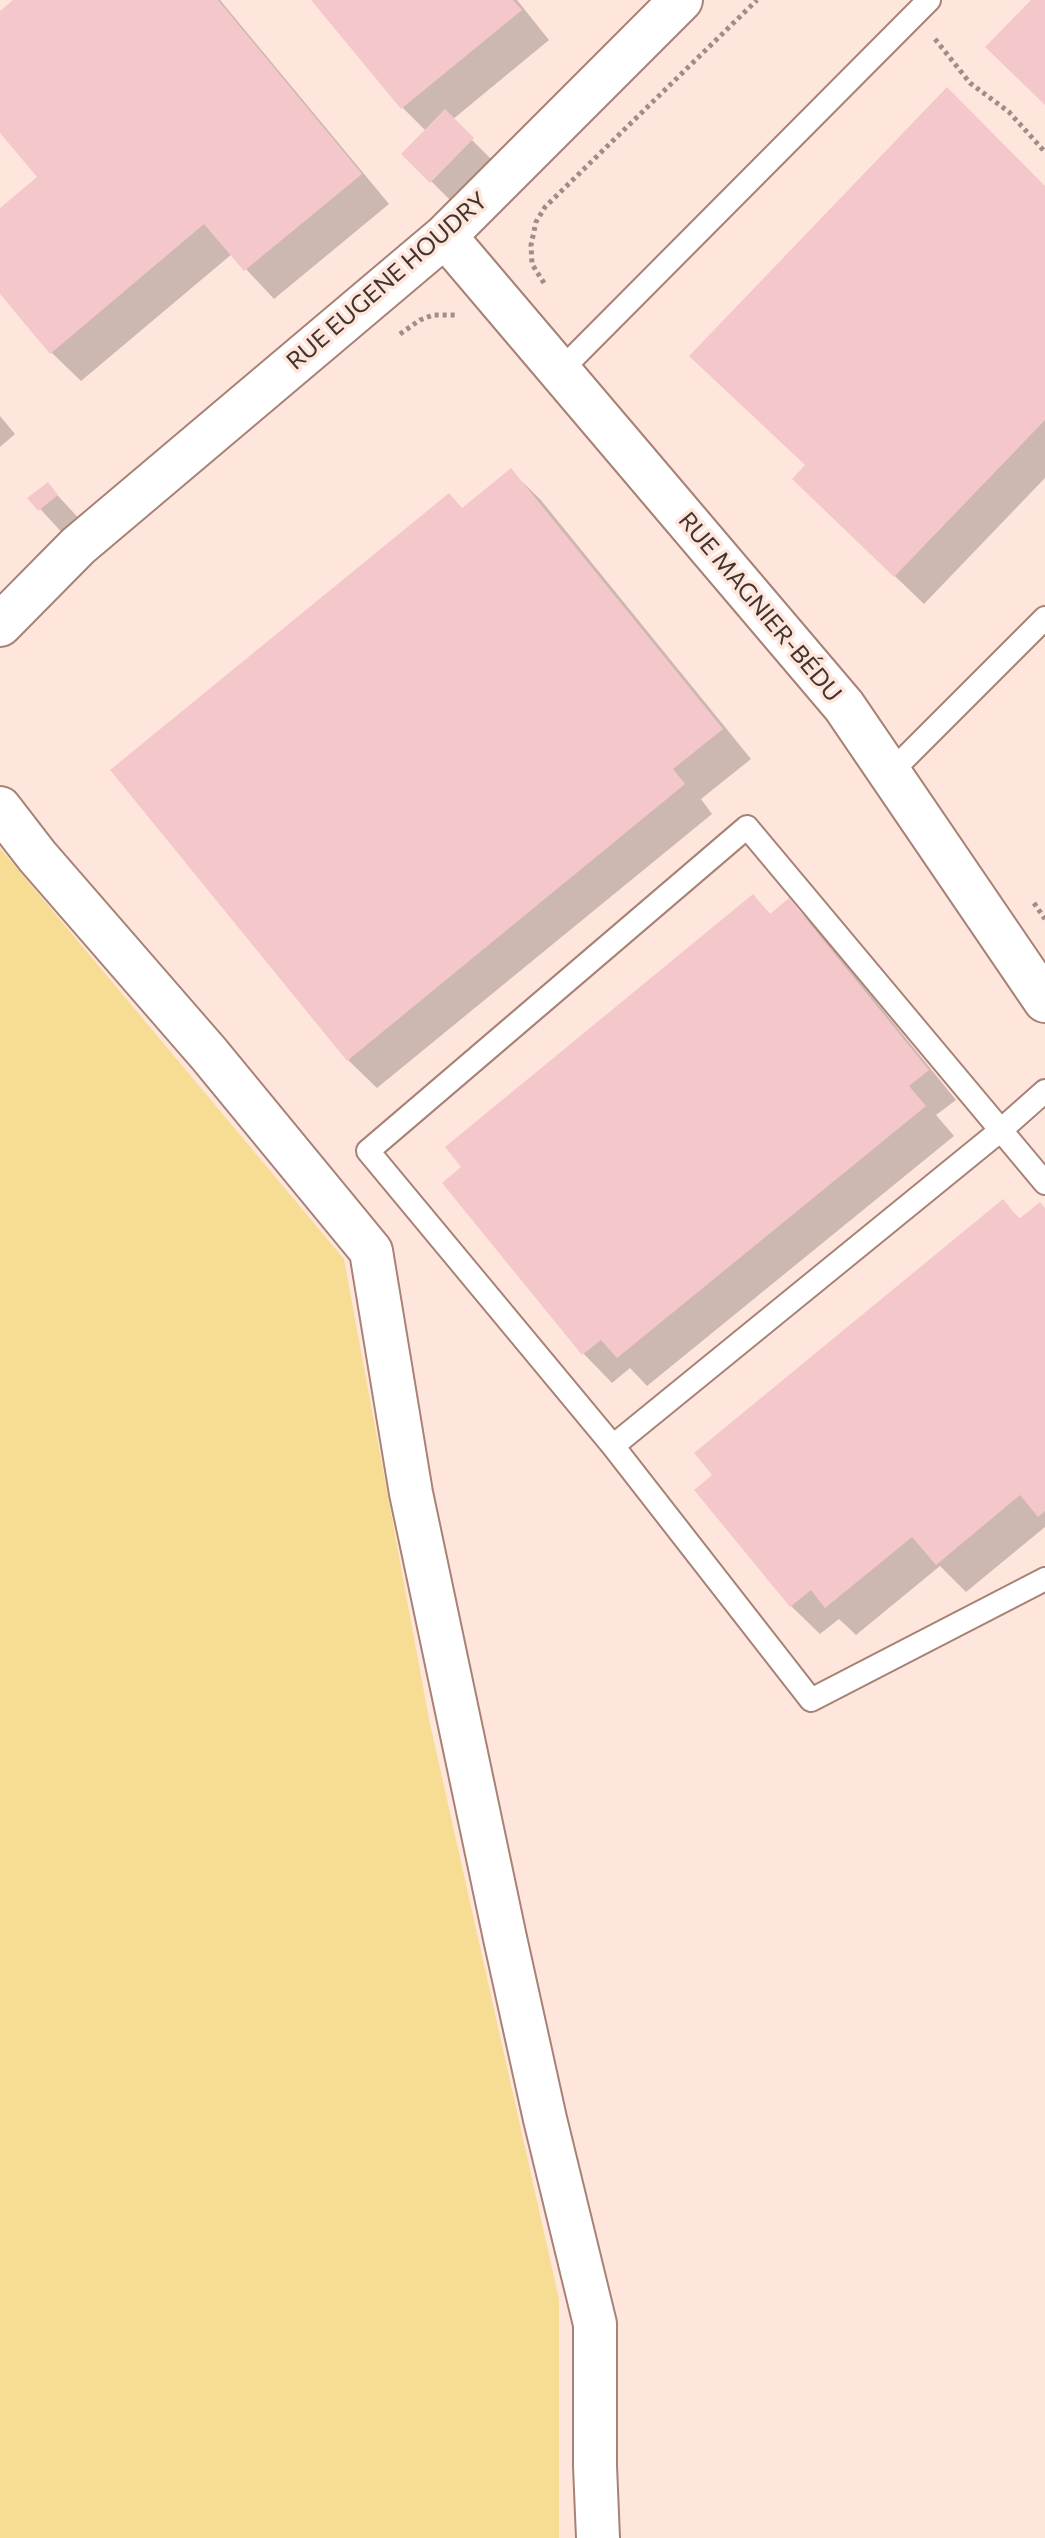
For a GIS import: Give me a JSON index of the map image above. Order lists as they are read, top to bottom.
{
  "streets": {
    "street": ["RUE EUGENE HOUDRY", "RUE MAGNIER-BÉDU"]
  },
  "crossings": [
    ["RUE EUGENE HOUDRY", "RUE MAGNIER-BÉDU"]
  ]
}
